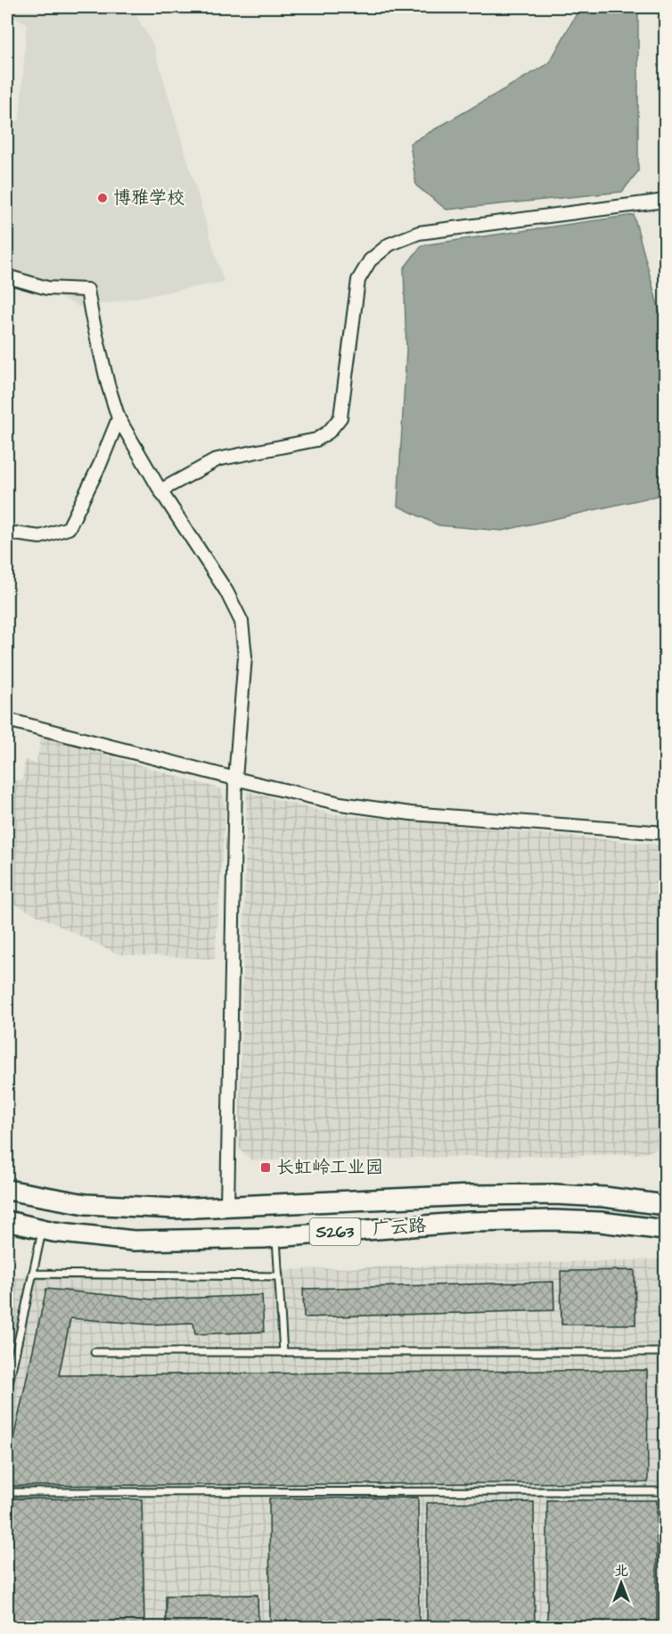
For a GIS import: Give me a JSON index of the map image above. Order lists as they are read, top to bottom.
{
  "streets": {
    "main road": ["广云路", "S263"]
  },
  "places": {
    "other": ["博雅学校"],
    "transit": ["长虹岭工业园"]
  },
  "north": "top"
}
